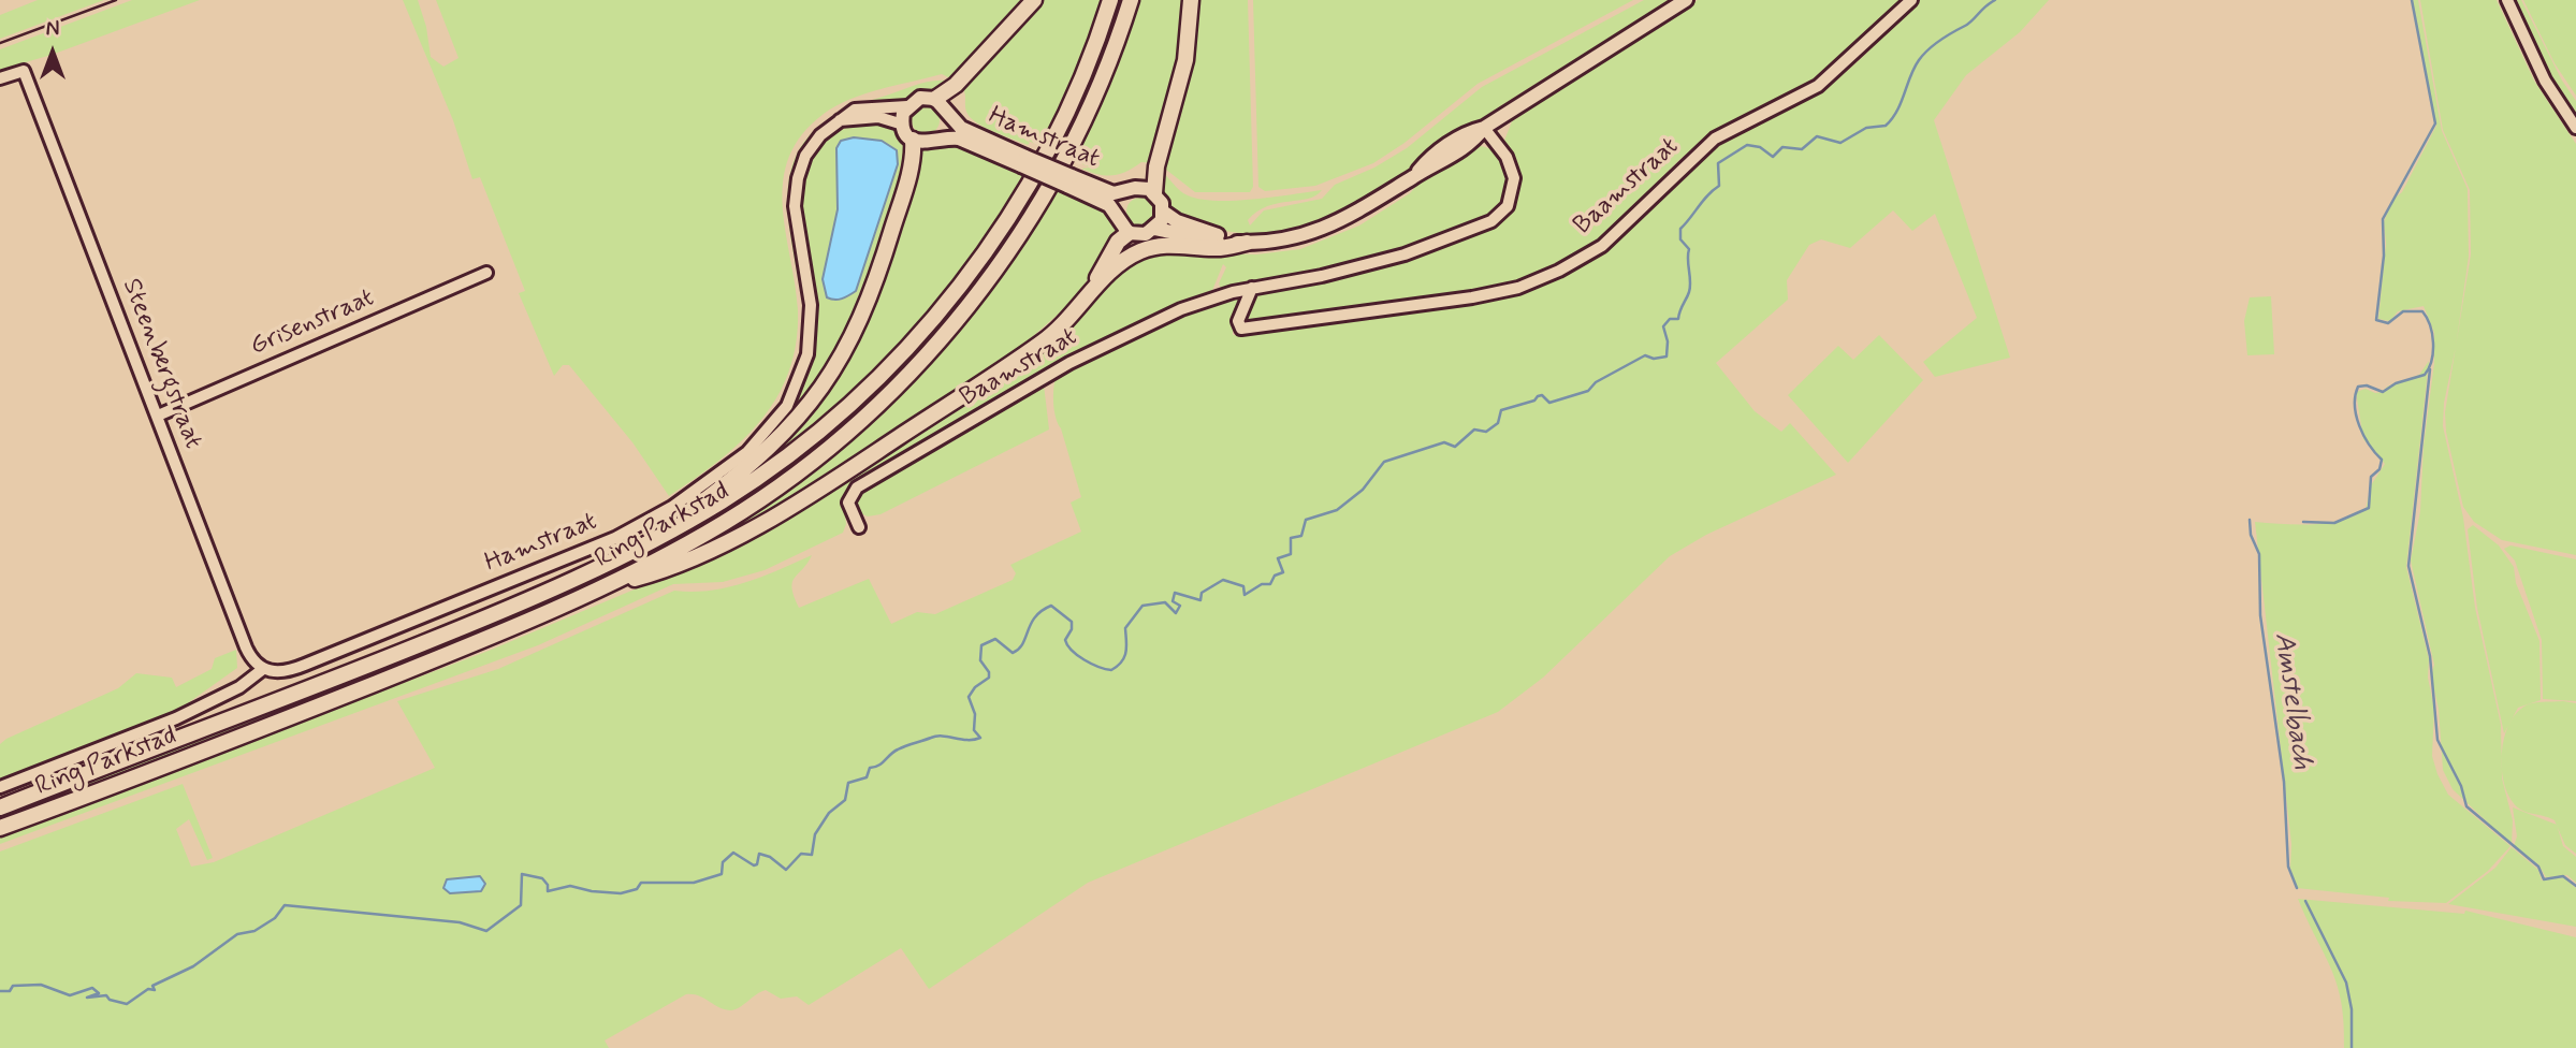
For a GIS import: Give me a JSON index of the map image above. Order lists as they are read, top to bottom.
{
  "streets": {
    "highway": ["Ring Parkstad"],
    "main road": ["Hamstraat"],
    "street": ["Baamstraat", "Grisenstraat", "Steenbergstraat"]
  },
  "crossings": [
    ["Hamstraat", "Steenbergstraat"],
    ["Grisenstraat", "Steenbergstraat"]
  ],
  "water": ["Amstelbach"],
  "north": "top"
}
